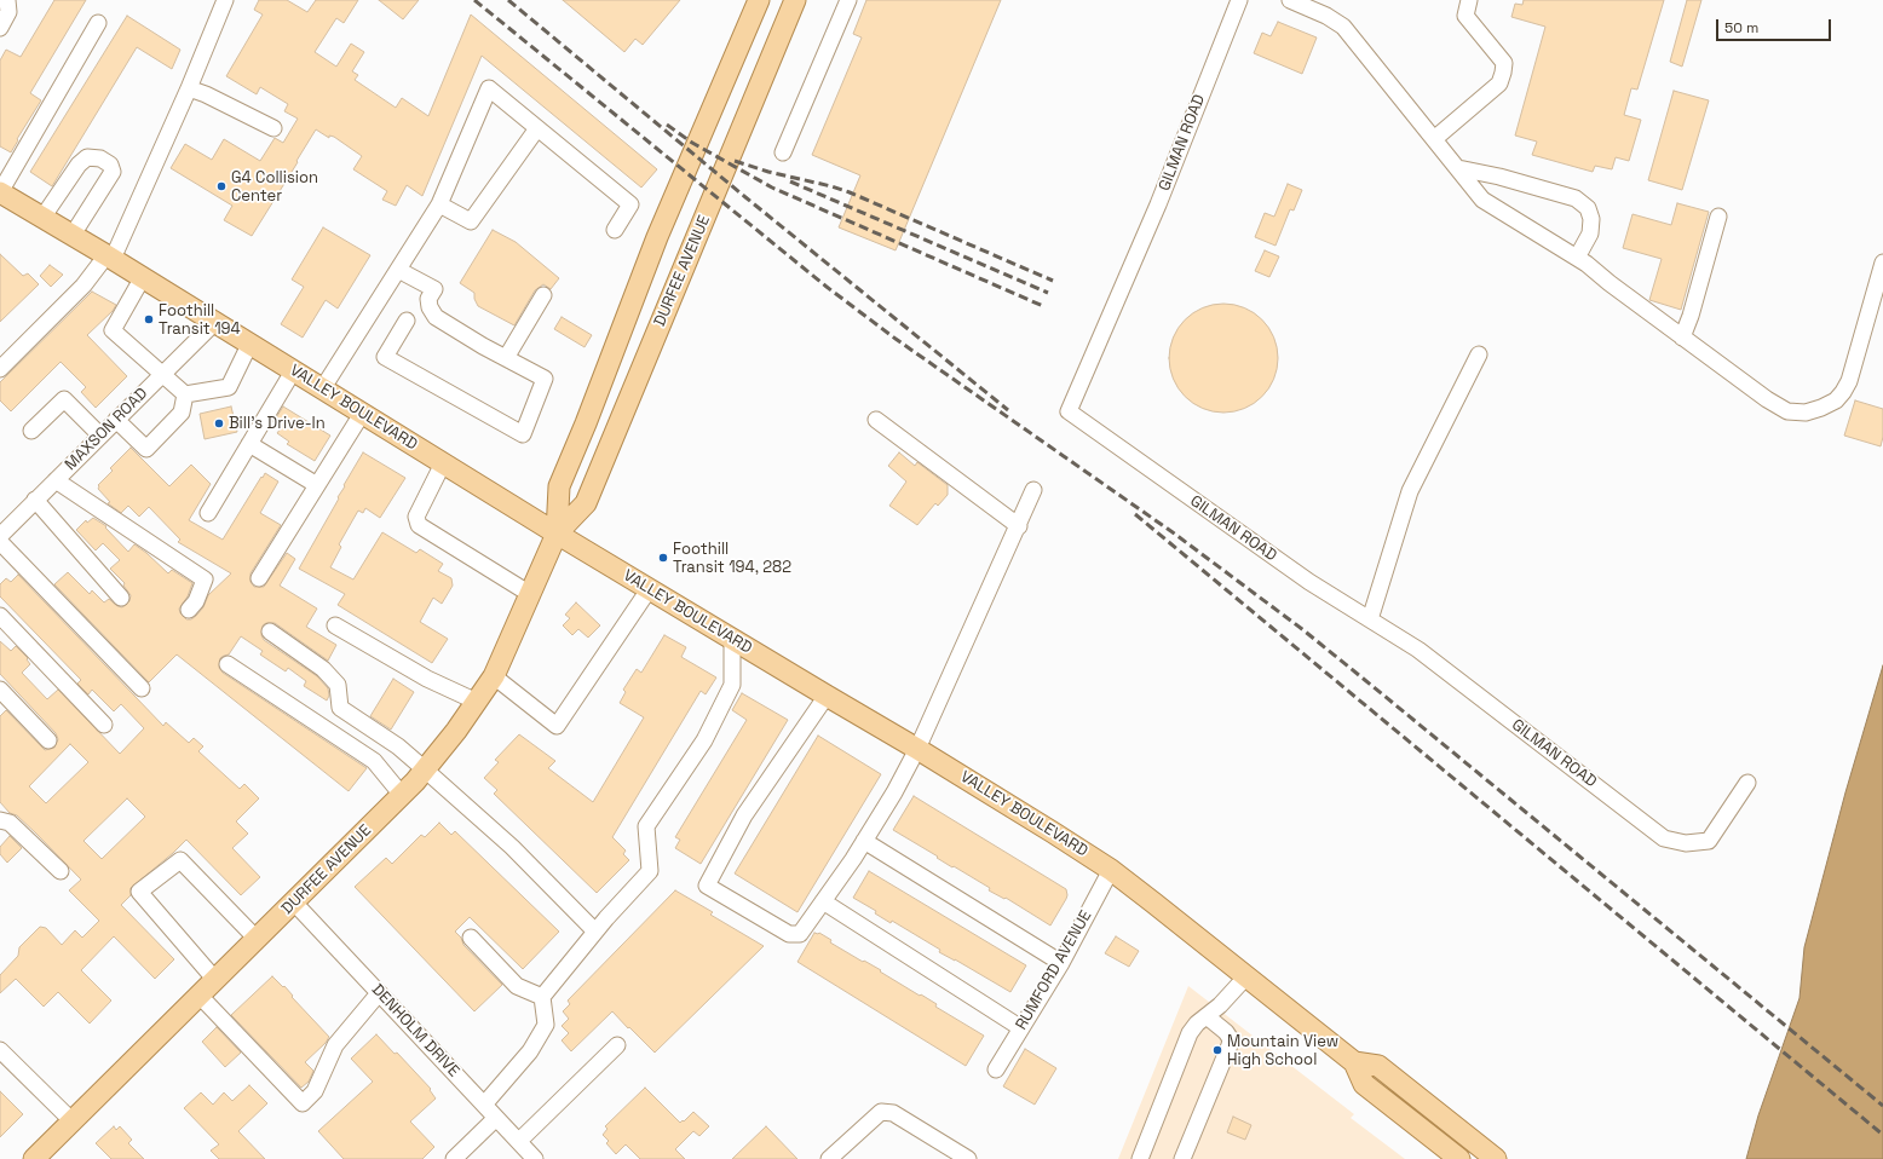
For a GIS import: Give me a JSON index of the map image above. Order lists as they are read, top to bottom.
{
  "streets": {
    "main road": ["DURFEE AVENUE", "VALLEY BOULEVARD"],
    "street": [
      "GILMAN ROAD",
      "MAXSON ROAD",
      "RUMFORD AVENUE",
      "DENHOLM DRIVE"
    ]
  },
  "crossings": [
    ["DURFEE AVENUE", "VALLEY BOULEVARD"],
    ["DURFEE AVENUE", "DENHOLM DRIVE"],
    ["VALLEY BOULEVARD", "MAXSON ROAD"],
    ["VALLEY BOULEVARD", "RUMFORD AVENUE"]
  ],
  "places": [
    "G4 Collision Center",
    "Foothill Transit 194",
    "Bill's Drive-In",
    "Foothill Transit 194, 282",
    "Mountain View High School"
  ],
  "scale_bar": "50 m"
}
